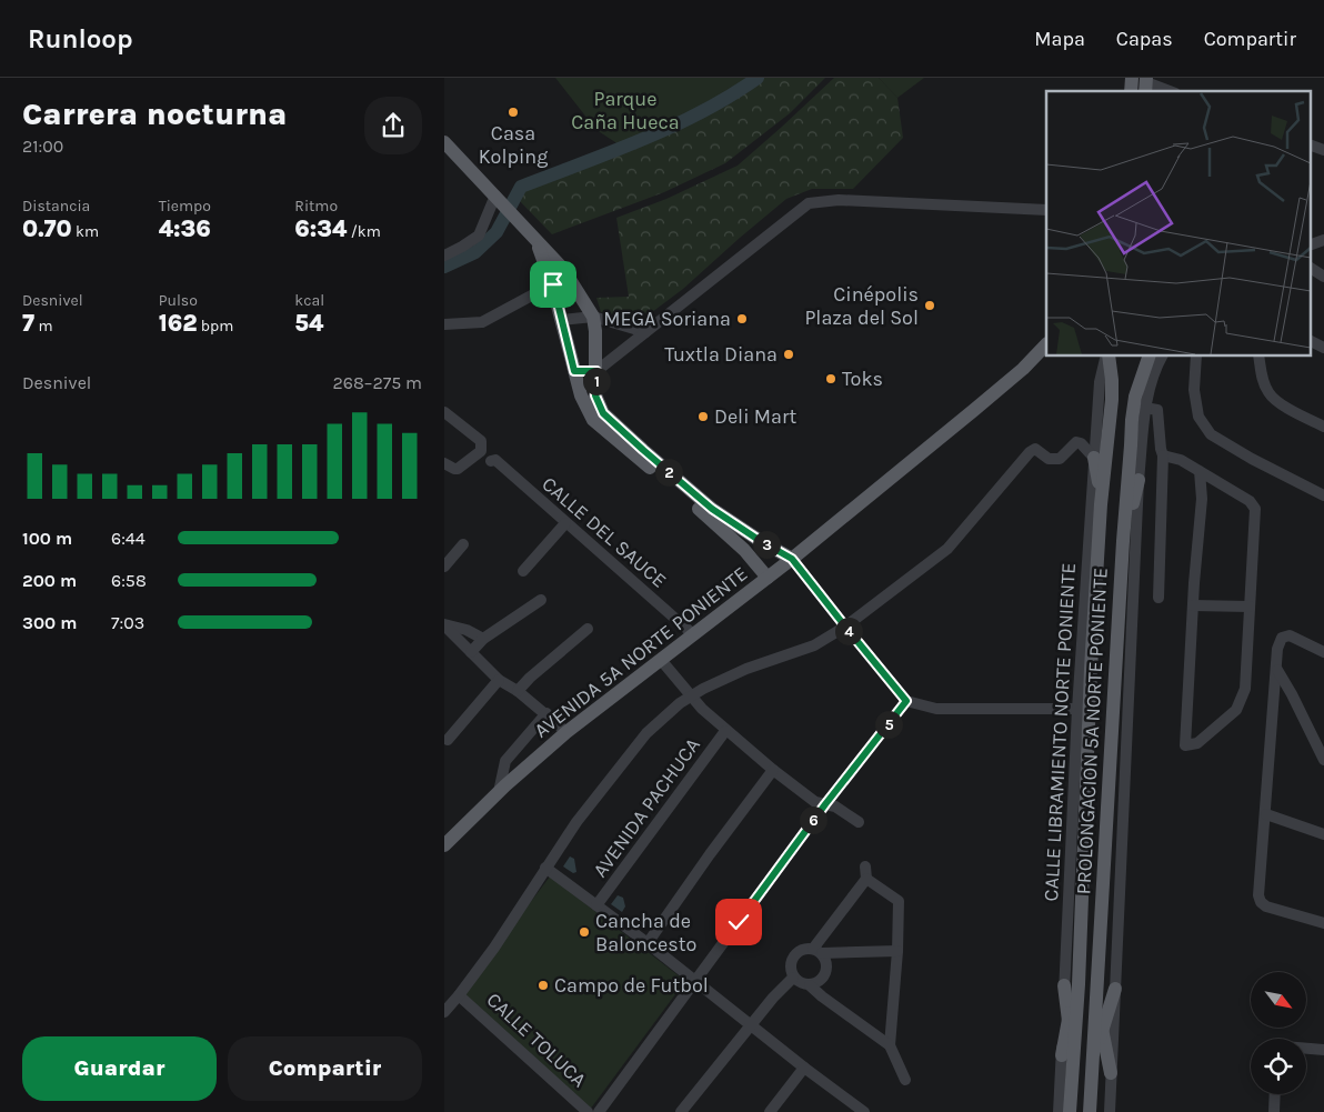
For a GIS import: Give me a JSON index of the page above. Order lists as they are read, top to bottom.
{
  "streets": {
    "main road": ["AVENIDA 5A NORTE PONIENTE", "PROLONGACION 5A NORTE PONIENTE"],
    "street": [
      "CALLE DEL SAUCE",
      "CALLE LIBRAMIENTO NORTE PONIENTE",
      "AVENIDA PACHUCA",
      "CALLE TOLUCA"
    ]
  },
  "crossings": [
    ["CALLE DEL SAUCE", "AVENIDA 5A NORTE PONIENTE"]
  ],
  "parks": ["Parque Caña Hueca"],
  "places": [
    "Casa Kolping",
    "Cinépolis Plaza del Sol",
    "MEGA Soriana",
    "Tuxtla Diana",
    "Toks",
    "Deli Mart",
    "Cancha de Baloncesto",
    "Campo de Futbol"
  ],
  "north": "bottom right",
  "page": {
    "header": "Runloop",
    "nav": ["Mapa", "Capas", "Compartir"],
    "heading": ["Carrera nocturna", "21:00"],
    "stats": [
      ["Distancia", "0.70 km"],
      ["Tiempo", "4:36"],
      ["Ritmo", "6:34 /km"],
      ["Desnivel", "7 m"],
      ["Pulso", "162 bpm"],
      ["kcal", "54"]
    ],
    "chart": ["Desnivel", "268–275 m"],
    "pins": [
      "1",
      "2",
      "3",
      "4",
      "5",
      "6"
    ],
    "list": [
      {
        "name": "100 m",
        "note": "6:44"
      },
      {
        "name": "200 m",
        "note": "6:58"
      },
      {
        "name": "300 m",
        "note": "7:03"
      }
    ],
    "buttons": ["Guardar", "Compartir"]
  }
}
